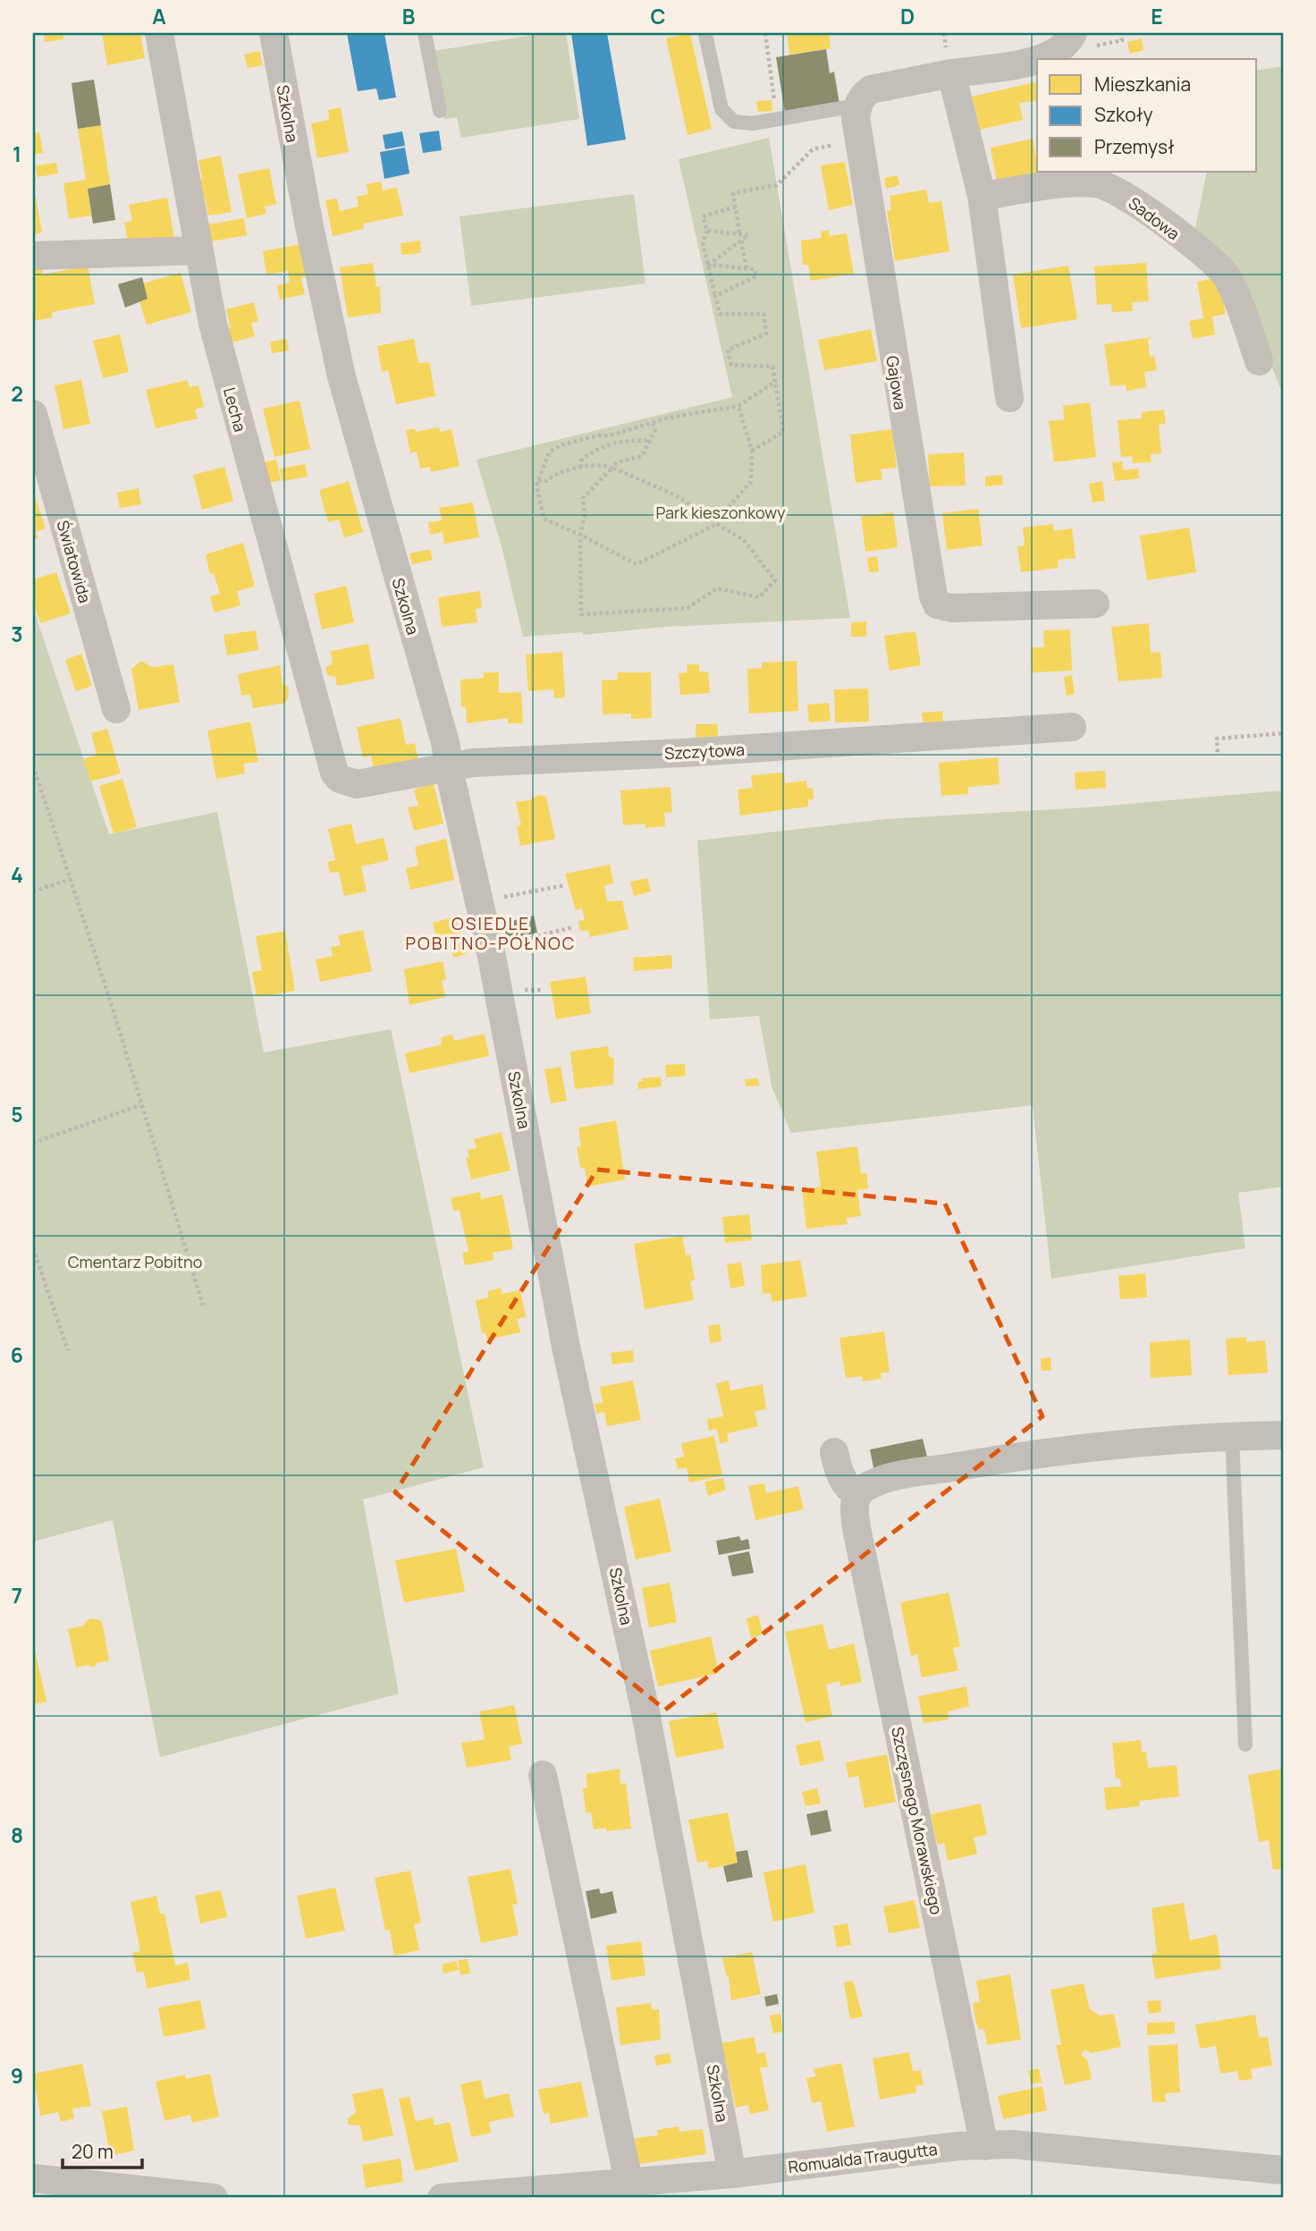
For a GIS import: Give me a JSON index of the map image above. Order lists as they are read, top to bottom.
{
  "streets": {
    "street": [
      "Szkolna",
      "Sadowa",
      "Gajowa",
      "Lecha",
      "Światowida",
      "Szczytowa",
      "Szczęsnego Morawskiego",
      "Romualda Traugutta"
    ]
  },
  "crossings": [
    ["Szkolna", "Szczytowa"],
    ["Szkolna", "Romualda Traugutta"],
    ["Lecha", "Szczytowa"],
    ["Szczęsnego Morawskiego", "Romualda Traugutta"]
  ],
  "districts": ["OSIEDLE POBITNO-PÓŁNOC"],
  "parks": ["Park kieszonkowy", "Cmentarz Pobitno"],
  "legend": ["Mieszkania", "Szkoły", "Przemysł"],
  "scale_bar": "20 m",
  "grid": {
    "columns": [
      "A",
      "B",
      "C",
      "D",
      "E"
    ],
    "rows": [
      "1",
      "2",
      "3",
      "4",
      "5",
      "6",
      "7",
      "8",
      "9"
    ]
  }
}
